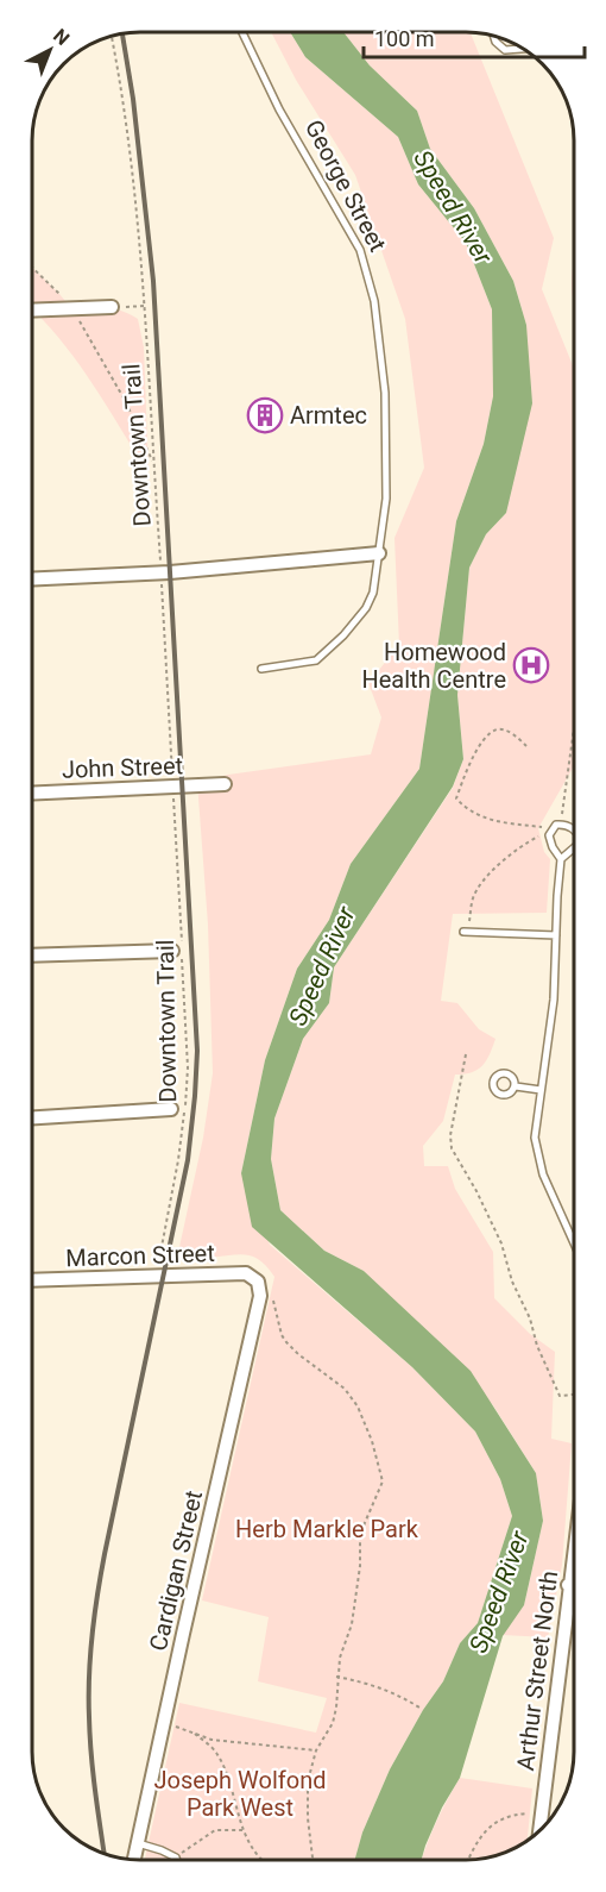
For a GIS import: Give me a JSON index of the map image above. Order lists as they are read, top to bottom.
{
  "streets": {
    "street": [
      "John Street",
      "Marcon Street",
      "Cardigan Street",
      "Arthur Street North"
    ],
    "lane": ["George Street"],
    "path": ["Downtown Trail"]
  },
  "crossings": [
    ["Downtown Trail", "John Street"],
    ["Marcon Street", "Cardigan Street"]
  ],
  "water": ["Speed River"],
  "parks": ["Herb Markle Park", "Joseph Wolfond Park West"],
  "places": {
    "building": ["Armtec"],
    "hospital": ["Homewood Health Centre"]
  },
  "scale_bar": "100 m",
  "north": "top right"
}
